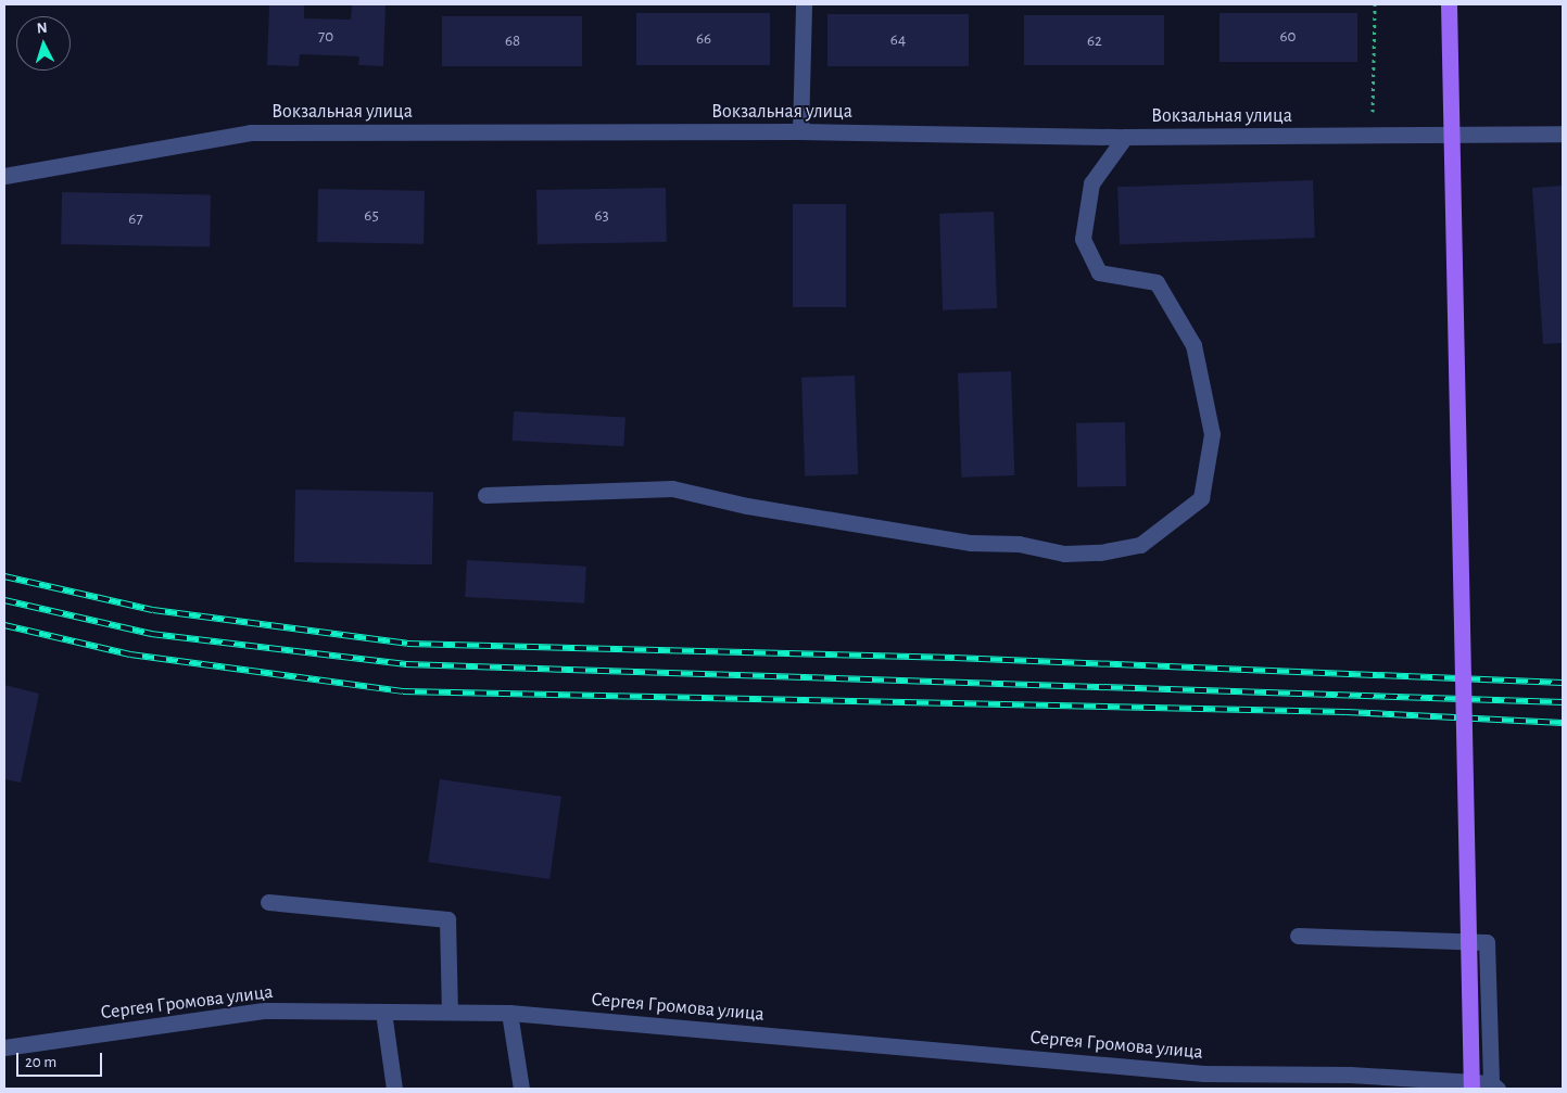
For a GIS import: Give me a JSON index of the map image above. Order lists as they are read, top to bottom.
{
  "streets": {
    "street": ["Вокзальная улица", "Сергея Громова улица"]
  },
  "house_numbers": [
    "70",
    "60",
    "66",
    "64",
    "68",
    "62",
    "65",
    "63",
    "67"
  ],
  "scale_bar": "20 m",
  "north": "top"
}
